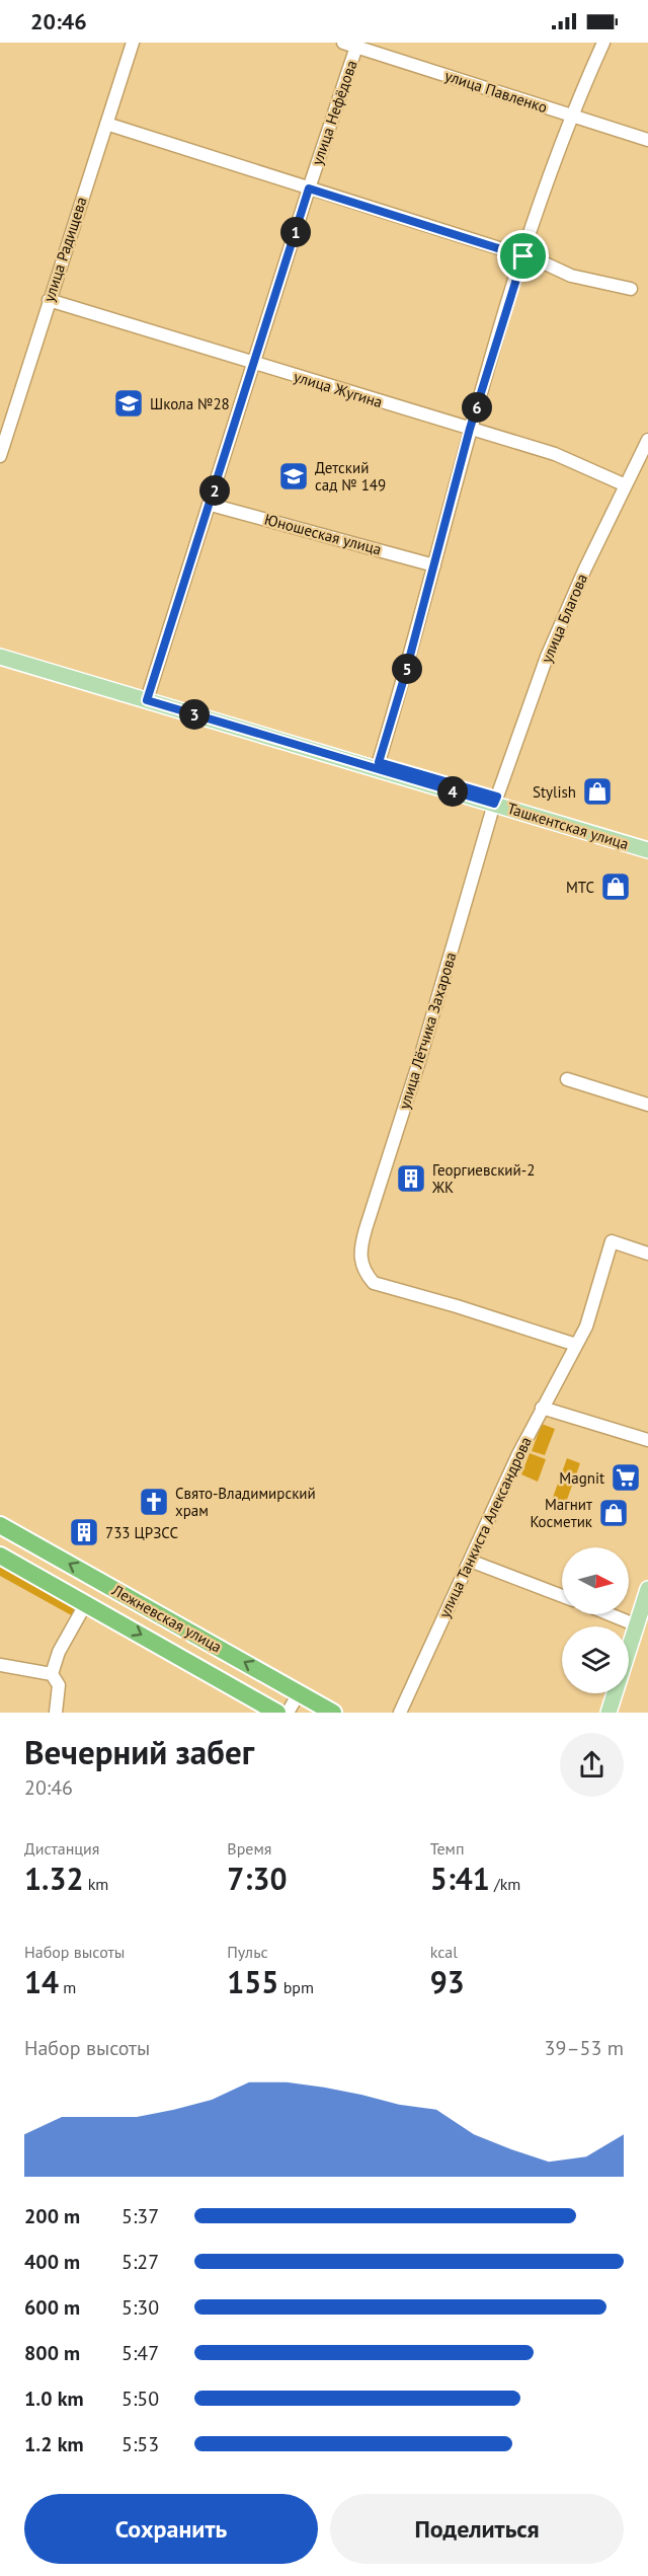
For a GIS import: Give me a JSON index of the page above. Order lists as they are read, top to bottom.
{
  "streets": {
    "highway": ["Лежневская улица"],
    "main road": ["Ташкентская улица"],
    "street": [
      "улица Павленко",
      "улица Нефёдова",
      "улица Радищева",
      "улица Жугина",
      "Юношеская улица",
      "улица Благова",
      "улица Лётчика Захарова",
      "улица Танкиста Александрова"
    ]
  },
  "crossings": [
    ["улица Павленко", "улица Нефёдова"],
    ["улица Нефёдова", "улица Жугина"],
    ["улица Нефёдова", "Юношеская улица"],
    ["улица Нефёдова", "Ташкентская улица"],
    ["улица Радищева", "улица Жугина"],
    ["улица Жугина", "улица Благова"],
    ["улица Благова", "Ташкентская улица"],
    ["улица Благова", "улица Лётчика Захарова"],
    ["Ташкентская улица", "улица Лётчика Захарова"],
    ["улица Лётчика Захарова", "улица Танкиста Александрова"]
  ],
  "places": {
    "school or university": ["Школа №28", "Детский сад № 149"],
    "shop": ["Stylish", "МТС", "Магнит Косметик"],
    "building": ["Георгиевский-2 ЖК", "733 ЦРЗСС"],
    "supermarket": ["Magnit"],
    "church": ["Свято-Владимирский храм"]
  },
  "north": "right",
  "page": {
    "status": "20:46",
    "pins": [
      "1",
      "6",
      "2",
      "5",
      "3",
      "4"
    ],
    "heading": ["Вечерний забег", "20:46"],
    "stats": [
      ["Дистанция", "1.32 km"],
      ["Время", "7:30"],
      ["Темп", "5:41 /km"],
      ["Набор высоты", "14 m"],
      ["Пульс", "155 bpm"],
      ["kcal", "93"]
    ],
    "chart": ["Набор высоты", "39–53 m"],
    "list": [
      {
        "name": "200 m",
        "note": "5:37"
      },
      {
        "name": "400 m",
        "note": "5:27"
      },
      {
        "name": "600 m",
        "note": "5:30"
      },
      {
        "name": "800 m",
        "note": "5:47"
      },
      {
        "name": "1.0 km",
        "note": "5:50"
      },
      {
        "name": "1.2 km",
        "note": "5:53"
      }
    ],
    "buttons": ["Сохранить", "Поделиться"]
  }
}
